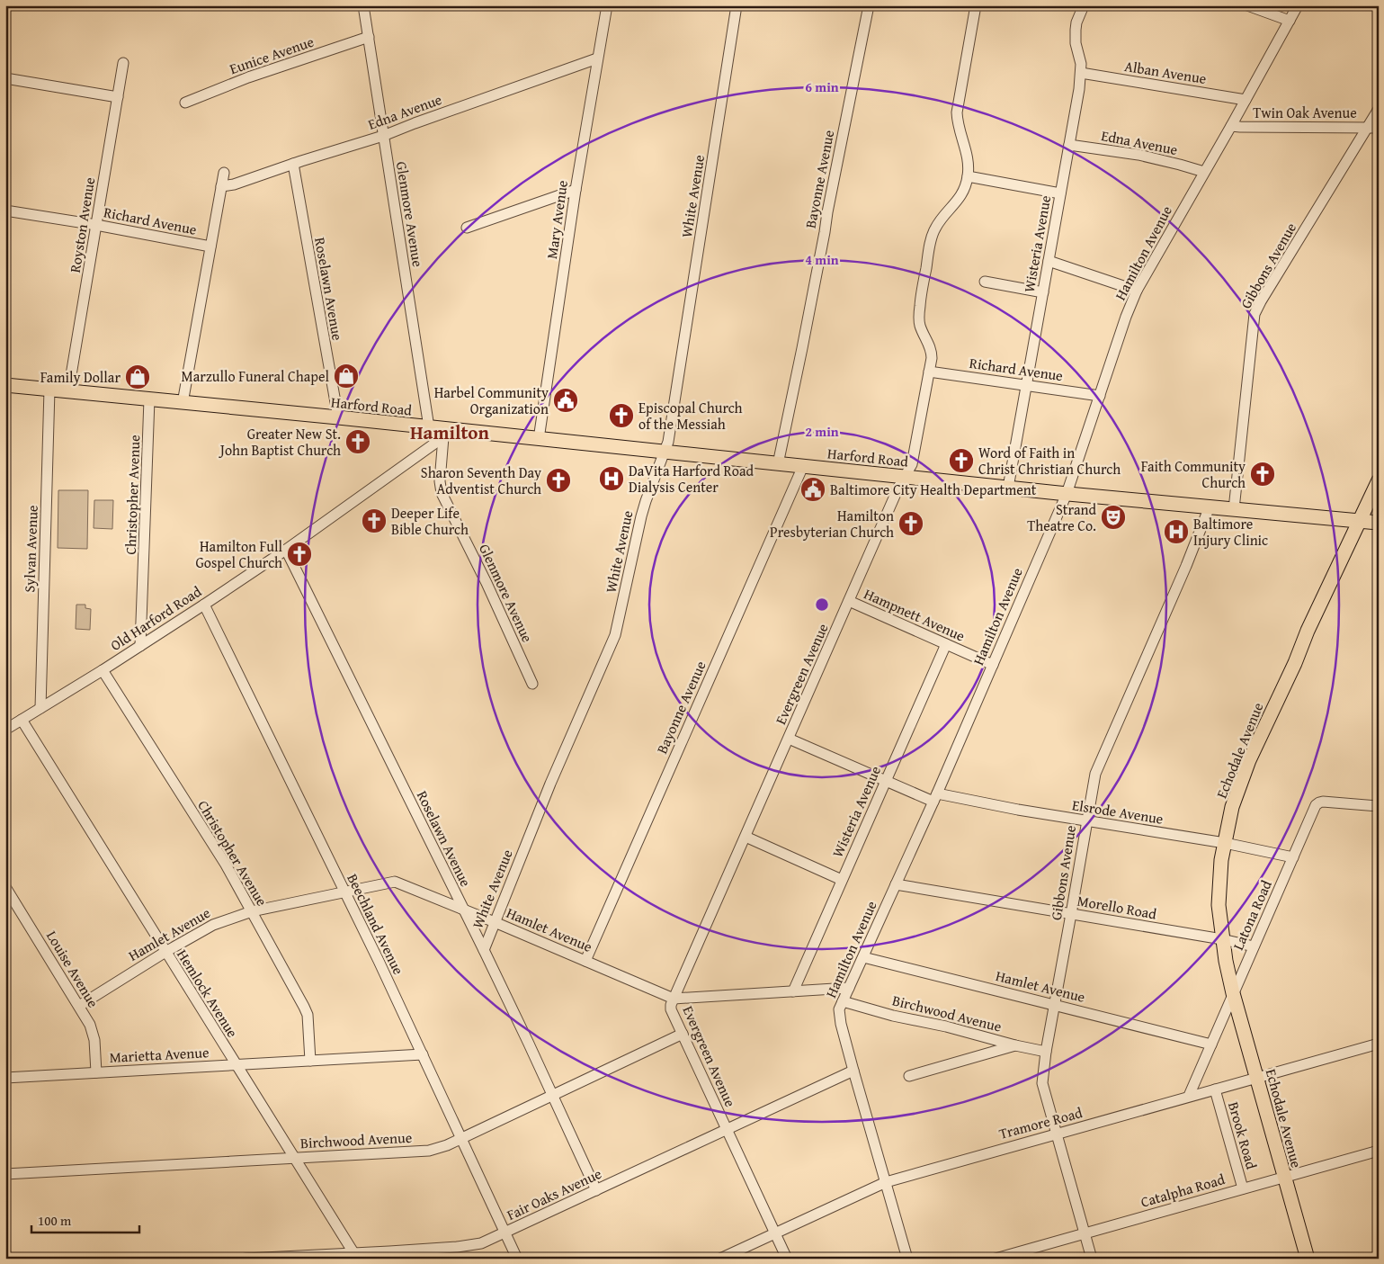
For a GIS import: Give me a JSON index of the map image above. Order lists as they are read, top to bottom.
{
  "streets": {
    "main road": ["Harford Road", "Echodale Avenue"],
    "street": [
      "Eunice Avenue",
      "Alban Avenue",
      "Edna Avenue",
      "Twin Oak Avenue",
      "Bayonne Avenue",
      "White Avenue",
      "Glenmore Avenue",
      "Mary Avenue",
      "Richard Avenue",
      "Royston Avenue",
      "Wisteria Avenue",
      "Hamilton Avenue",
      "Gibbons Avenue",
      "Roselawn Avenue",
      "Christopher Avenue",
      "Sylvan Avenue",
      "Hampnett Avenue",
      "Old Harford Road",
      "Evergreen Avenue",
      "Elsrode Avenue",
      "Morello Road",
      "Latona Road",
      "Beechland Avenue",
      "Hamlet Avenue",
      "Louise Avenue",
      "Hemlock Avenue",
      "Birchwood Avenue",
      "Marietta Avenue",
      "Tramore Road",
      "Brook Road",
      "Catalpha Road",
      "Fair Oaks Avenue"
    ]
  },
  "crossings": [
    ["Eunice Avenue", "Glenmore Avenue"],
    ["Alban Avenue", "Wisteria Avenue"],
    ["Alban Avenue", "Hamilton Avenue"],
    ["Edna Avenue", "Glenmore Avenue"],
    ["Edna Avenue", "Mary Avenue"],
    ["Edna Avenue", "Wisteria Avenue"],
    ["Edna Avenue", "Hamilton Avenue"],
    ["Edna Avenue", "Roselawn Avenue"],
    ["Twin Oak Avenue", "Hamilton Avenue"],
    ["Twin Oak Avenue", "Gibbons Avenue"],
    ["Bayonne Avenue", "Harford Road"],
    ["Bayonne Avenue", "Hamlet Avenue"],
    ["White Avenue", "Roselawn Avenue"],
    ["White Avenue", "Harford Road"],
    ["White Avenue", "Hamlet Avenue"],
    ["Glenmore Avenue", "Harford Road"],
    ["Glenmore Avenue", "Old Harford Road"],
    ["Mary Avenue", "Harford Road"],
    ["Richard Avenue", "Royston Avenue"],
    ["Richard Avenue", "Wisteria Avenue"],
    ["Richard Avenue", "Hamilton Avenue"],
    ["Richard Avenue", "Evergreen Avenue"],
    ["Royston Avenue", "Harford Road"],
    ["Wisteria Avenue", "Harford Road"],
    ["Wisteria Avenue", "Hampnett Avenue"],
    ["Wisteria Avenue", "Elsrode Avenue"],
    ["Wisteria Avenue", "Hamlet Avenue"],
    ["Hamilton Avenue", "Harford Road"],
    ["Hamilton Avenue", "Hampnett Avenue"],
    ["Hamilton Avenue", "Elsrode Avenue"],
    ["Hamilton Avenue", "Morello Road"],
    ["Hamilton Avenue", "Hamlet Avenue"],
    ["Hamilton Avenue", "Birchwood Avenue"],
    ["Hamilton Avenue", "Tramore Road"],
    ["Hamilton Avenue", "Fair Oaks Avenue"],
    ["Gibbons Avenue", "Harford Road"],
    ["Gibbons Avenue", "Elsrode Avenue"],
    ["Gibbons Avenue", "Morello Road"],
    ["Gibbons Avenue", "Hamlet Avenue"],
    ["Gibbons Avenue", "Birchwood Avenue"],
    ["Gibbons Avenue", "Tramore Road"],
    ["Gibbons Avenue", "Catalpha Road"],
    ["Roselawn Avenue", "Harford Road"],
    ["Roselawn Avenue", "Old Harford Road"],
    ["Roselawn Avenue", "Hamlet Avenue"],
    ["Roselawn Avenue", "Birchwood Avenue"],
    ["Roselawn Avenue", "Fair Oaks Avenue"],
    ["Harford Road", "Christopher Avenue"],
    ["Harford Road", "Sylvan Avenue"],
    ["Harford Road", "Old Harford Road"],
    ["Harford Road", "Evergreen Avenue"],
    ["Harford Road", "Echodale Avenue"],
    ["Christopher Avenue", "Old Harford Road"],
    ["Christopher Avenue", "Hamlet Avenue"],
    ["Christopher Avenue", "Marietta Avenue"],
    ["Sylvan Avenue", "Old Harford Road"],
    ["Hampnett Avenue", "Evergreen Avenue"],
    ["Old Harford Road", "Beechland Avenue"],
    ["Old Harford Road", "Hemlock Avenue"],
    ["Evergreen Avenue", "Elsrode Avenue"],
    ["Evergreen Avenue", "Hamlet Avenue"],
    ["Evergreen Avenue", "Birchwood Avenue"],
    ["Evergreen Avenue", "Tramore Road"],
    ["Evergreen Avenue", "Fair Oaks Avenue"],
    ["Echodale Avenue", "Elsrode Avenue"],
    ["Echodale Avenue", "Morello Road"],
    ["Echodale Avenue", "Latona Road"],
    ["Echodale Avenue", "Tramore Road"],
    ["Echodale Avenue", "Catalpha Road"],
    ["Elsrode Avenue", "Latona Road"],
    ["Morello Road", "Latona Road"],
    ["Latona Road", "Hamlet Avenue"],
    ["Latona Road", "Tramore Road"],
    ["Beechland Avenue", "Hamlet Avenue"],
    ["Beechland Avenue", "Birchwood Avenue"],
    ["Beechland Avenue", "Marietta Avenue"],
    ["Beechland Avenue", "Fair Oaks Avenue"],
    ["Hamlet Avenue", "Louise Avenue"],
    ["Hamlet Avenue", "Hemlock Avenue"],
    ["Louise Avenue", "Marietta Avenue"],
    ["Hemlock Avenue", "Birchwood Avenue"],
    ["Hemlock Avenue", "Marietta Avenue"],
    ["Hemlock Avenue", "Fair Oaks Avenue"],
    ["Tramore Road", "Brook Road"],
    ["Brook Road", "Catalpha Road"]
  ],
  "districts": ["Hamilton"],
  "places": {
    "shop": ["Marzullo Funeral Chapel", "Family Dollar"],
    "public building": ["Harbel Community Organization", "Baltimore City Health Department"],
    "church": [
      "Episcopal Church of the Messiah",
      "Greater New St. John Baptist Church",
      "Word of Faith in Christ Christian Church",
      "Faith Community Church",
      "Sharon Seventh Day Adventist Church",
      "Deeper Life Bible Church",
      "Hamilton Presbyterian Church",
      "Hamilton Full Gospel Church"
    ],
    "hospital": ["DaVita Harford Road Dialysis Center", "Baltimore Injury Clinic"],
    "theatre": ["Strand Theatre Co."]
  },
  "scale_bar": "100 m",
  "rings": ["6 min", "4 min", "2 min"]
}
